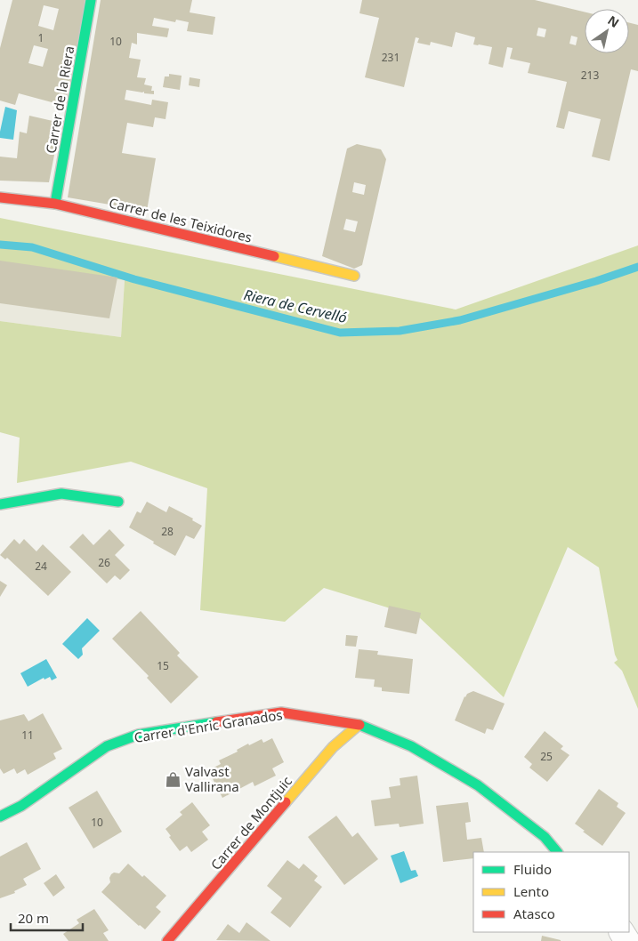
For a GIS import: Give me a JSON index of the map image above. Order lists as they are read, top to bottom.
{
  "streets": {
    "street": [
      "Carrer de la Riera",
      "Carrer de les Teixidores",
      "Carrer d'Enric Granados",
      "Carrer de Montjuic"
    ]
  },
  "crossings": [
    ["Carrer de la Riera", "Carrer de les Teixidores"],
    ["Carrer d'Enric Granados", "Carrer de Montjuic"]
  ],
  "water": ["Riera de Cervelló"],
  "places": {
    "shop": ["Valvast Vallirana"]
  },
  "house_numbers": [
    "1",
    "10",
    "231",
    "213",
    "28",
    "26",
    "24",
    "15",
    "11",
    "25",
    "10"
  ],
  "legend": ["Fluido", "Lento", "Atasco"],
  "scale_bar": "20 m",
  "north": "top right"
}
